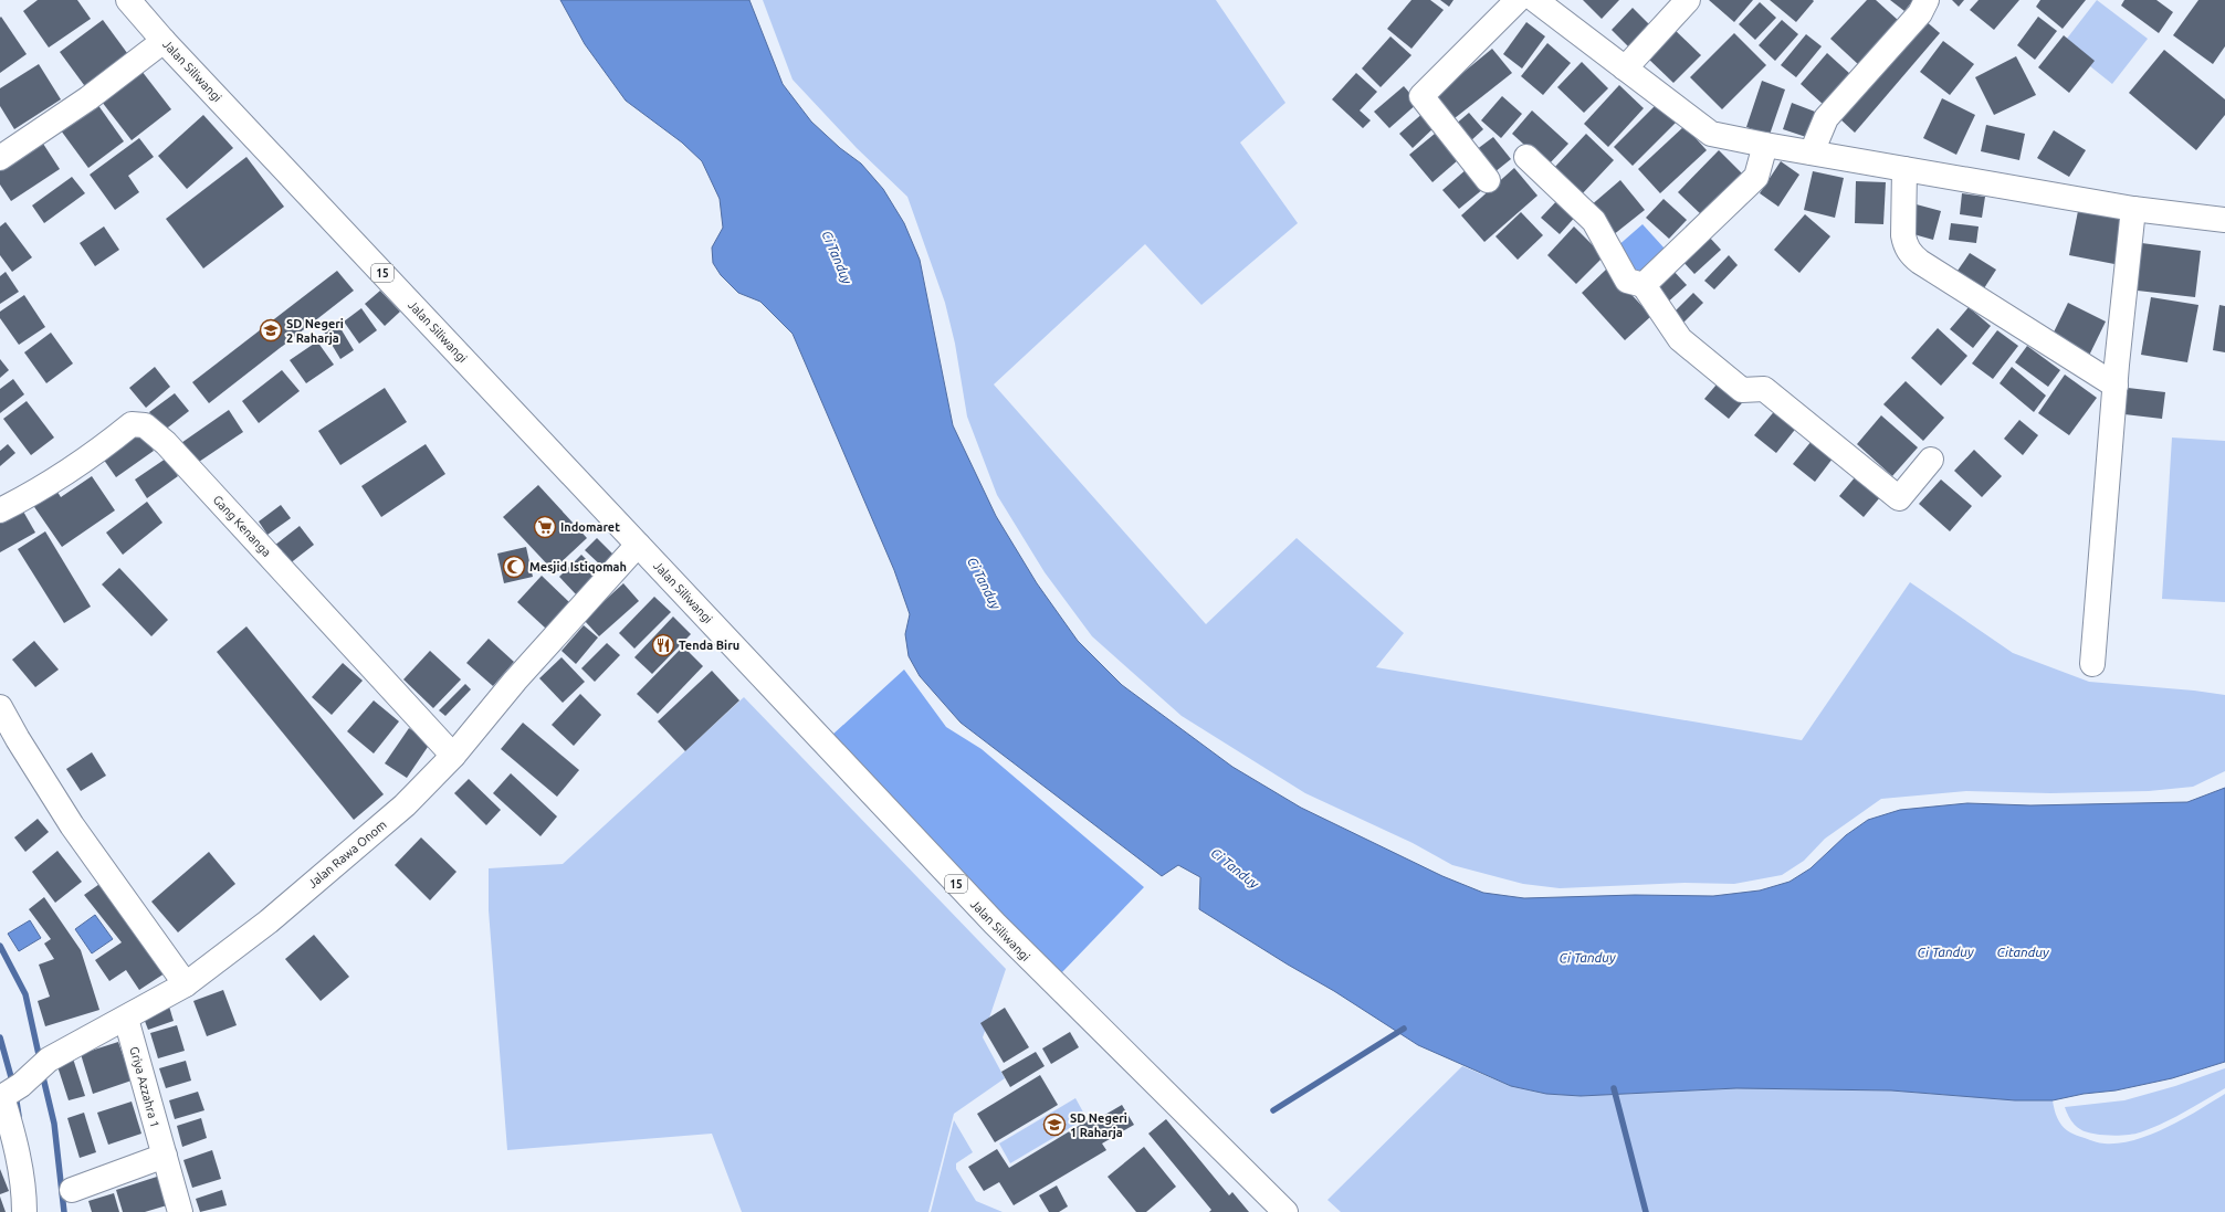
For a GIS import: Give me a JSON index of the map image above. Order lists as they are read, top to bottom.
{
  "streets": {
    "main road": [
      "Jalan Siliwangi",
      "15",
      "Gang Kenanga",
      "Jalan Rawa Onom",
      "Griya Azzahra 1"
    ]
  },
  "crossings": [
    ["Jalan Siliwangi", "Jalan Rawa Onom"],
    ["Gang Kenanga", "Jalan Rawa Onom"],
    ["Jalan Rawa Onom", "Griya Azzahra 1"]
  ],
  "water": ["Ci Tanduy", "Citanduy"],
  "places": {
    "school or university": ["SD Negeri 2 Raharja", "SD Negeri 1 Raharja"],
    "supermarket": ["Indomaret"],
    "mosque": ["Mesjid Istiqomah"],
    "restaurant": ["Tenda Biru"]
  }
}
